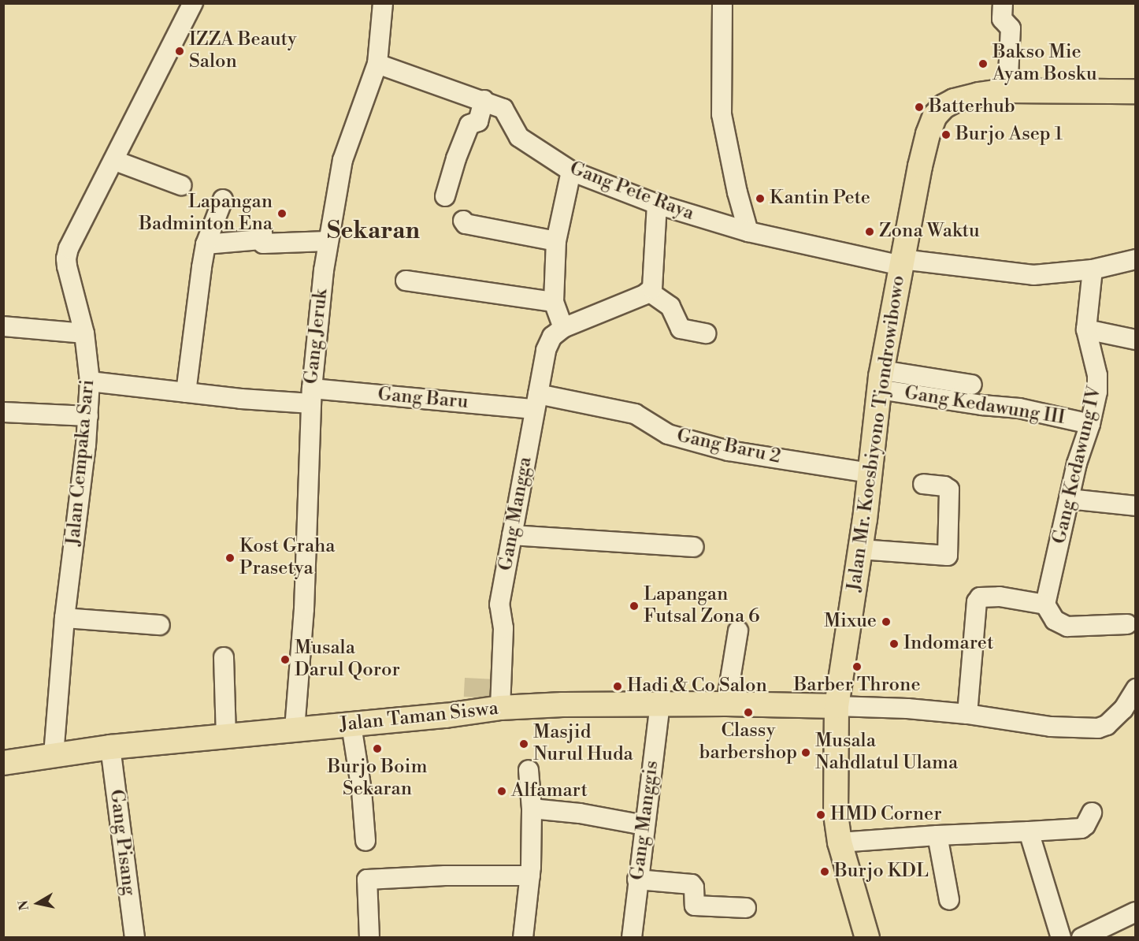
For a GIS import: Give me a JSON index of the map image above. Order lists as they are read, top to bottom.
{
  "streets": {
    "main road": ["Jalan Mr. Koesbiyono Tjondrowibowo", "Jalan Taman Siswa"],
    "street": [
      "Gang Pete Raya",
      "Gang Jeruk",
      "Gang Baru",
      "Gang Kedawung III",
      "Gang Baru 2",
      "Jalan Cempaka Sari",
      "Gang Kedawung IV",
      "Gang Mangga",
      "Gang Manggis",
      "Gang Pisang"
    ]
  },
  "crossings": [
    ["Gang Pete Raya", "Jalan Mr. Koesbiyono Tjondrowibowo"],
    ["Gang Pete Raya", "Gang Kedawung IV"],
    ["Gang Jeruk", "Gang Baru"],
    ["Gang Jeruk", "Jalan Taman Siswa"],
    ["Gang Baru", "Gang Baru 2"],
    ["Gang Baru", "Jalan Cempaka Sari"],
    ["Gang Baru", "Gang Mangga"],
    ["Gang Kedawung III", "Jalan Mr. Koesbiyono Tjondrowibowo"],
    ["Gang Kedawung III", "Gang Kedawung IV"],
    ["Jalan Mr. Koesbiyono Tjondrowibowo", "Gang Baru 2"],
    ["Jalan Mr. Koesbiyono Tjondrowibowo", "Jalan Taman Siswa"],
    ["Gang Baru 2", "Gang Mangga"],
    ["Jalan Cempaka Sari", "Jalan Taman Siswa"],
    ["Gang Mangga", "Jalan Taman Siswa"],
    ["Jalan Taman Siswa", "Gang Manggis"],
    ["Jalan Taman Siswa", "Gang Pisang"]
  ],
  "districts": ["Sekaran"],
  "places": [
    "IZZA Beauty Salon",
    "Bakso Mie Ayam Bosku",
    "Batterhub",
    "Burjo Asep 1",
    "Kantin Pete",
    "Lapangan Badminton Ena",
    "Zona Waktu",
    "Kost Graha Prasetya",
    "Lapangan Futsal Zona 6",
    "Mixue",
    "Indomaret",
    "Musala Darul Qoror",
    "Barber Throne",
    "Hadi & Co Salon",
    "Classy barbershop",
    "Masjid Nurul Huda",
    "Burjo Boim Sekaran",
    "Musala Nahdlatul Ulama",
    "Alfamart",
    "HMD Corner",
    "Burjo KDL"
  ],
  "north": "left"
}
